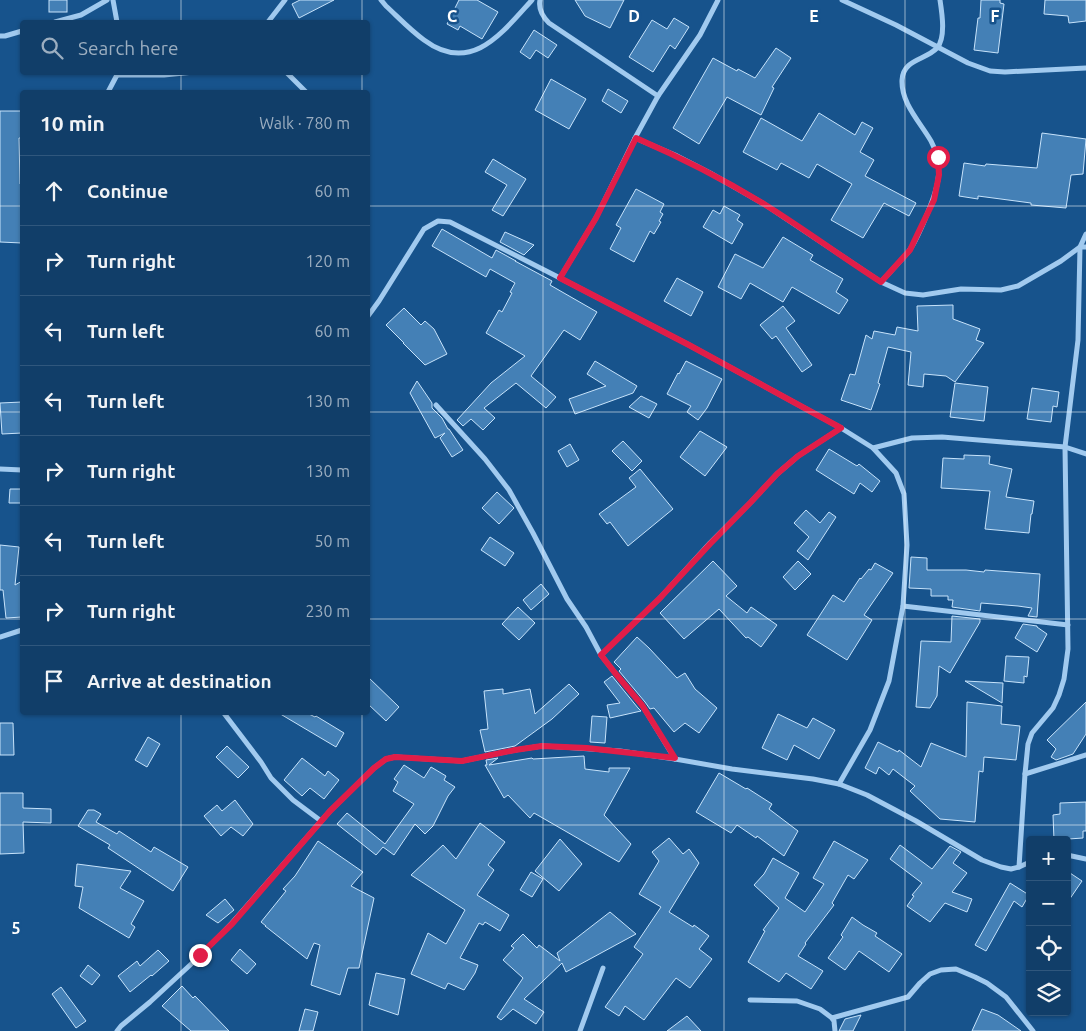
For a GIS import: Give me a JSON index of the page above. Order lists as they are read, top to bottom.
{
  "page": {
    "search": "Search here",
    "heading": ["10 min", "Walk · 780 m"],
    "list": [
      ["Continue", "60 m"],
      ["Turn right", "120 m"],
      ["Turn left", "60 m"],
      ["Turn left", "130 m"],
      ["Turn right", "130 m"],
      ["Turn left", "50 m"],
      ["Turn right", "230 m"],
      "Arrive at destination"
    ],
    "map_buttons": ["+", "−"]
  },
  "grid": {
    "columns": [
      "C",
      "D",
      "E",
      "F"
    ],
    "rows": ["5"]
  }
}
